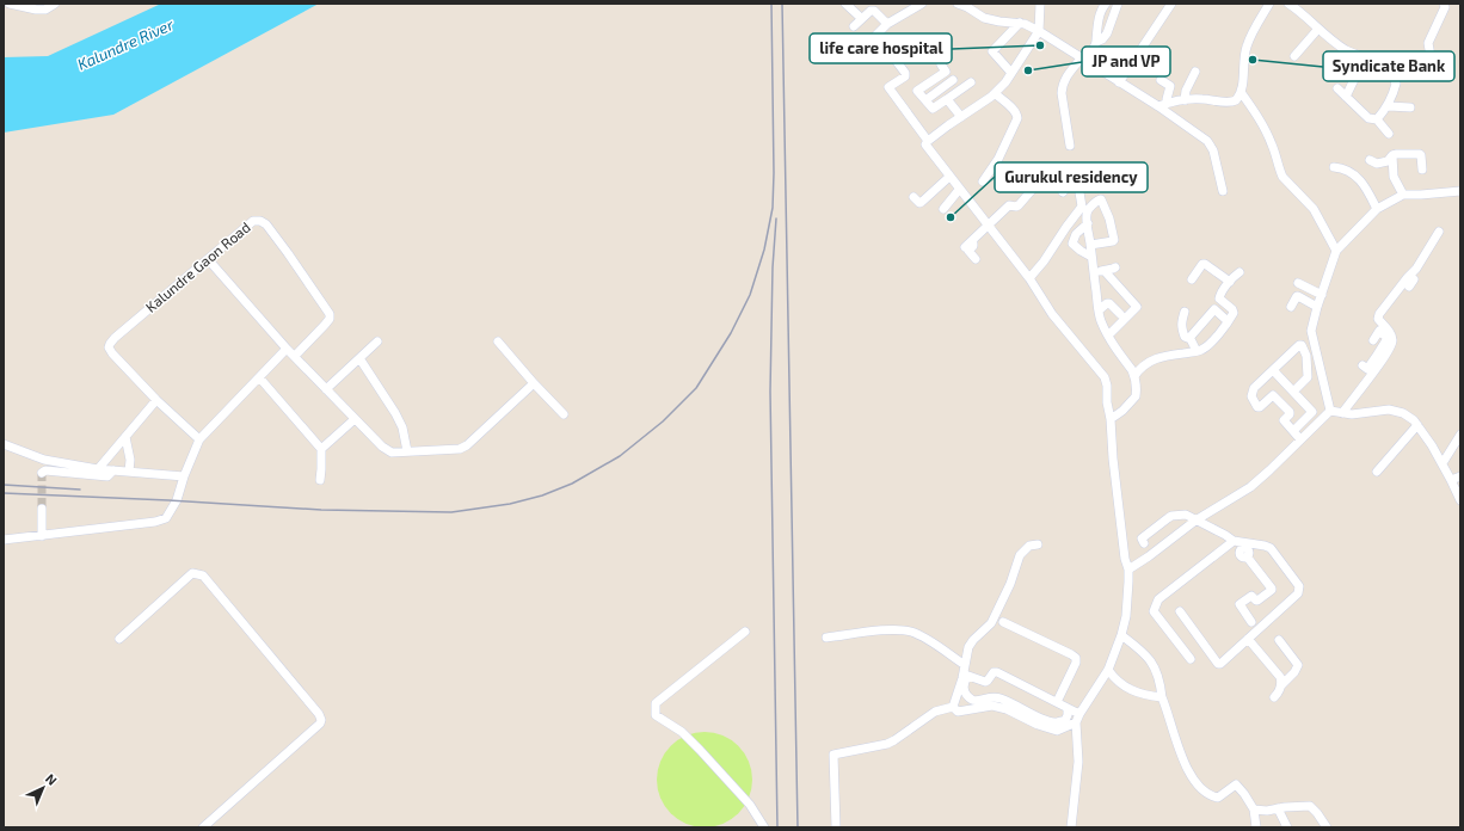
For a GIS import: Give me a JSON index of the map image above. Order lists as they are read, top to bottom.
{
  "streets": {
    "street": ["Kalundre Gaon Road"]
  },
  "water": ["Kalundre River"],
  "places": [
    "life care hospital",
    "Syndicate Bank",
    "JP and VP",
    "Gurukul residency"
  ],
  "north": "top right"
}
